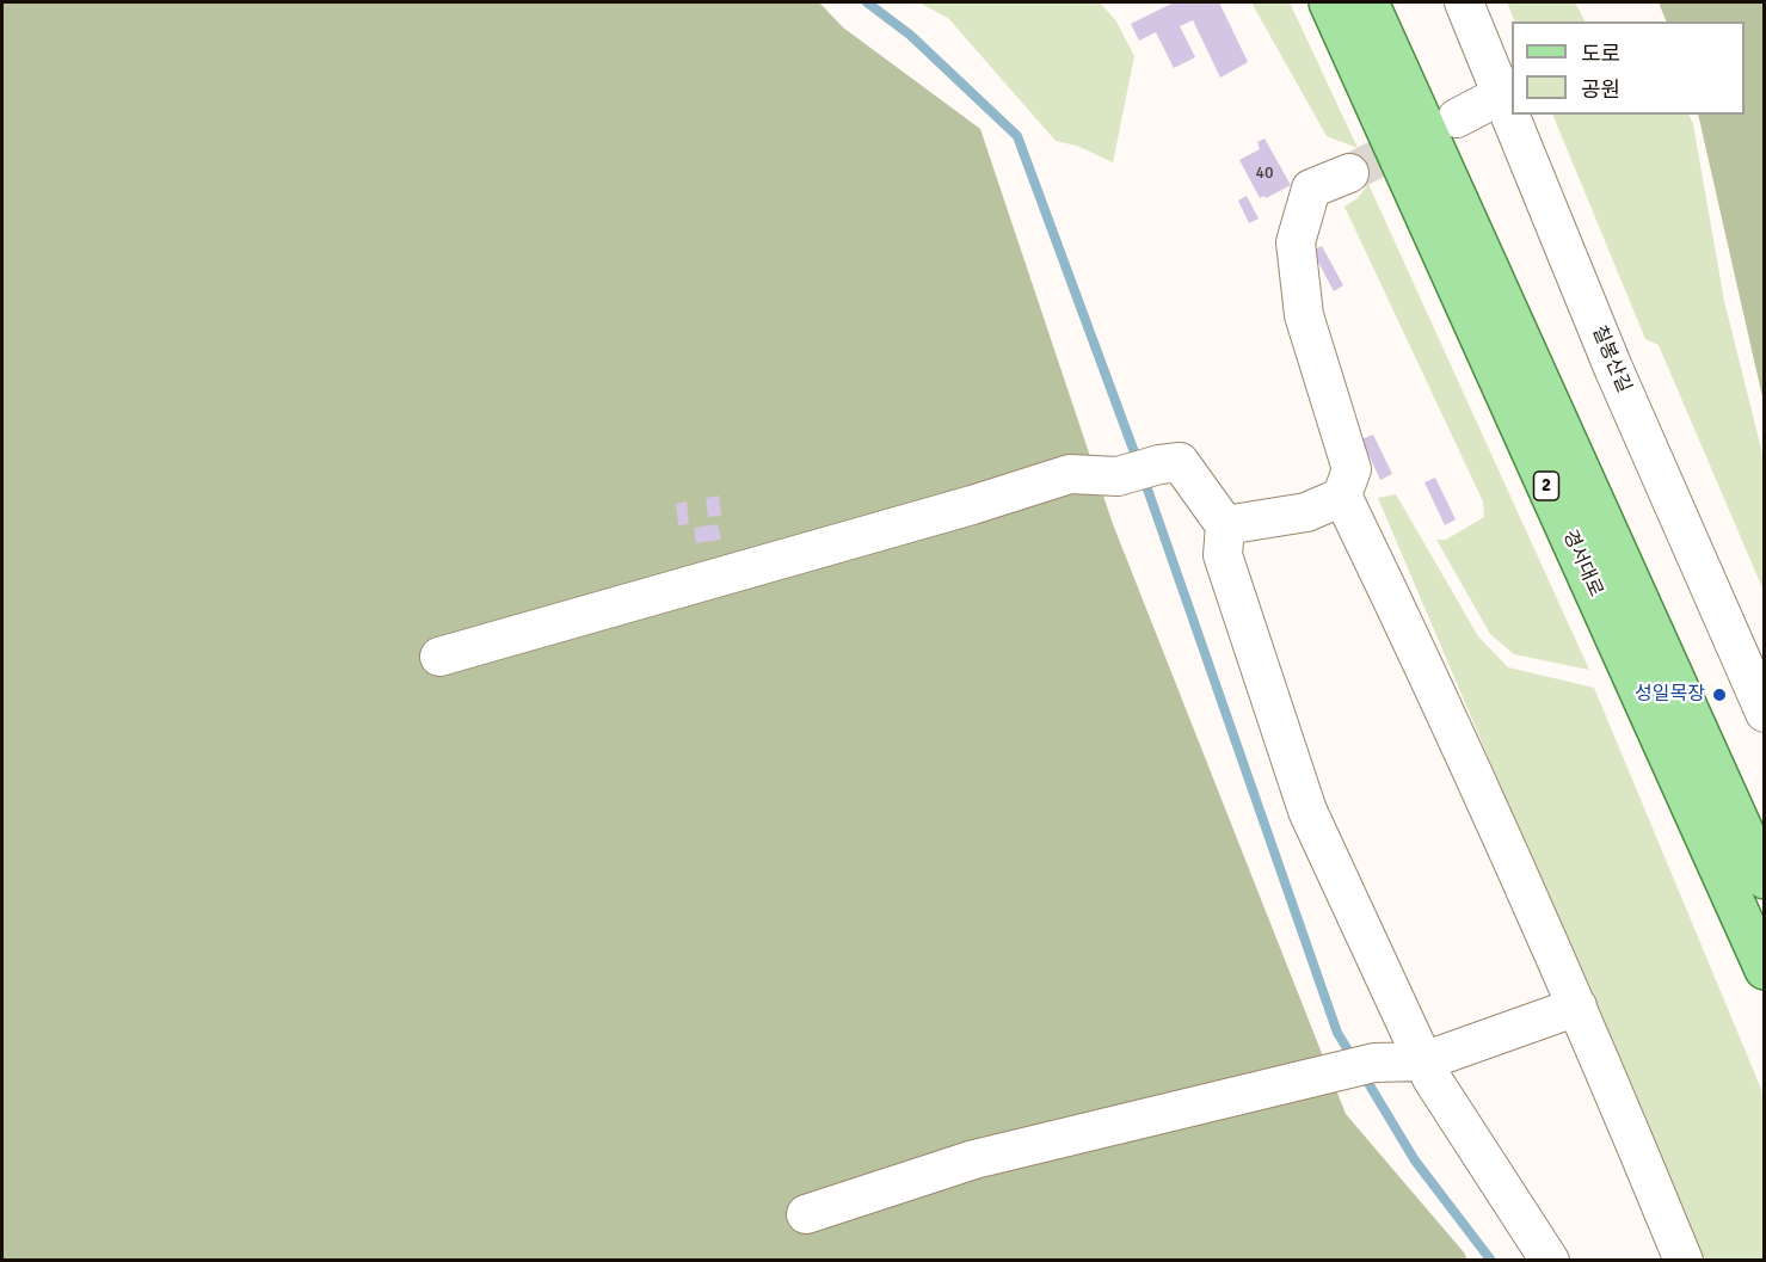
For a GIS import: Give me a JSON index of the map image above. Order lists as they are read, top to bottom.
{
  "streets": {
    "main road": ["2", "경서대로"],
    "street": ["칠봉산길"]
  },
  "places": ["성일목장"],
  "house_numbers": ["40"],
  "legend": ["도로", "공원"]
}
